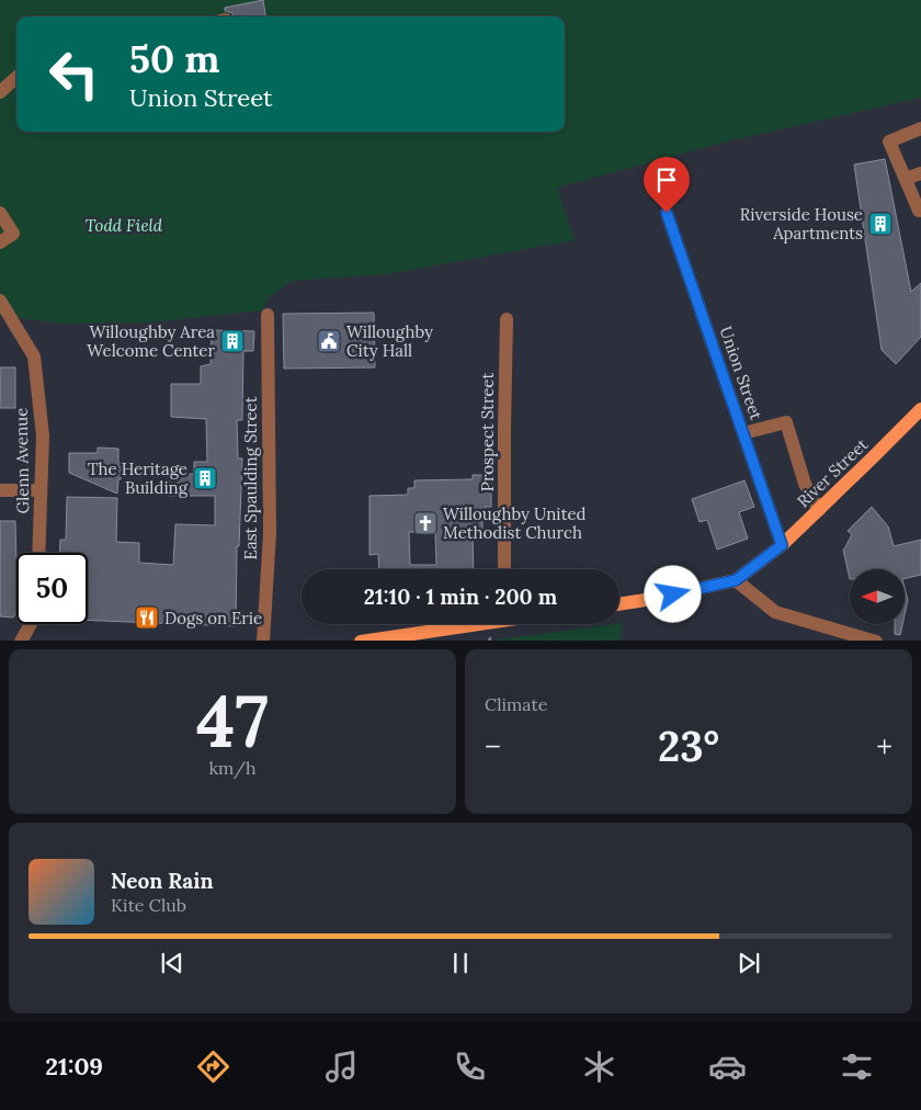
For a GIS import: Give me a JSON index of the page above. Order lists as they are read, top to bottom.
{
  "streets": {
    "main road": ["River Street"],
    "street": [
      "Union Street",
      "Prospect Street",
      "Glenn Avenue",
      "East Spaulding Street"
    ]
  },
  "crossings": [
    ["Union Street", "River Street"]
  ],
  "parks": ["Todd Field"],
  "places": {
    "building": ["Riverside House Apartments", "Willoughby Area Welcome Center", "The Heritage Building"],
    "public building": ["Willoughby City Hall"],
    "church": ["Willoughby United Methodist Church"],
    "restaurant": ["Dogs on Erie"]
  },
  "north": "left",
  "page": {
    "turn": ["50 m", "Union Street"],
    "limit": "50",
    "trip": "21:10 · 1 min · 200 m",
    "tile": [
      ["47", "km/h"],
      "Climate"
    ],
    "heat": ["−", "23°", "+"],
    "song": ["Neon Rain", "Kite Club"],
    "tabs": "21:09"
  }
}
